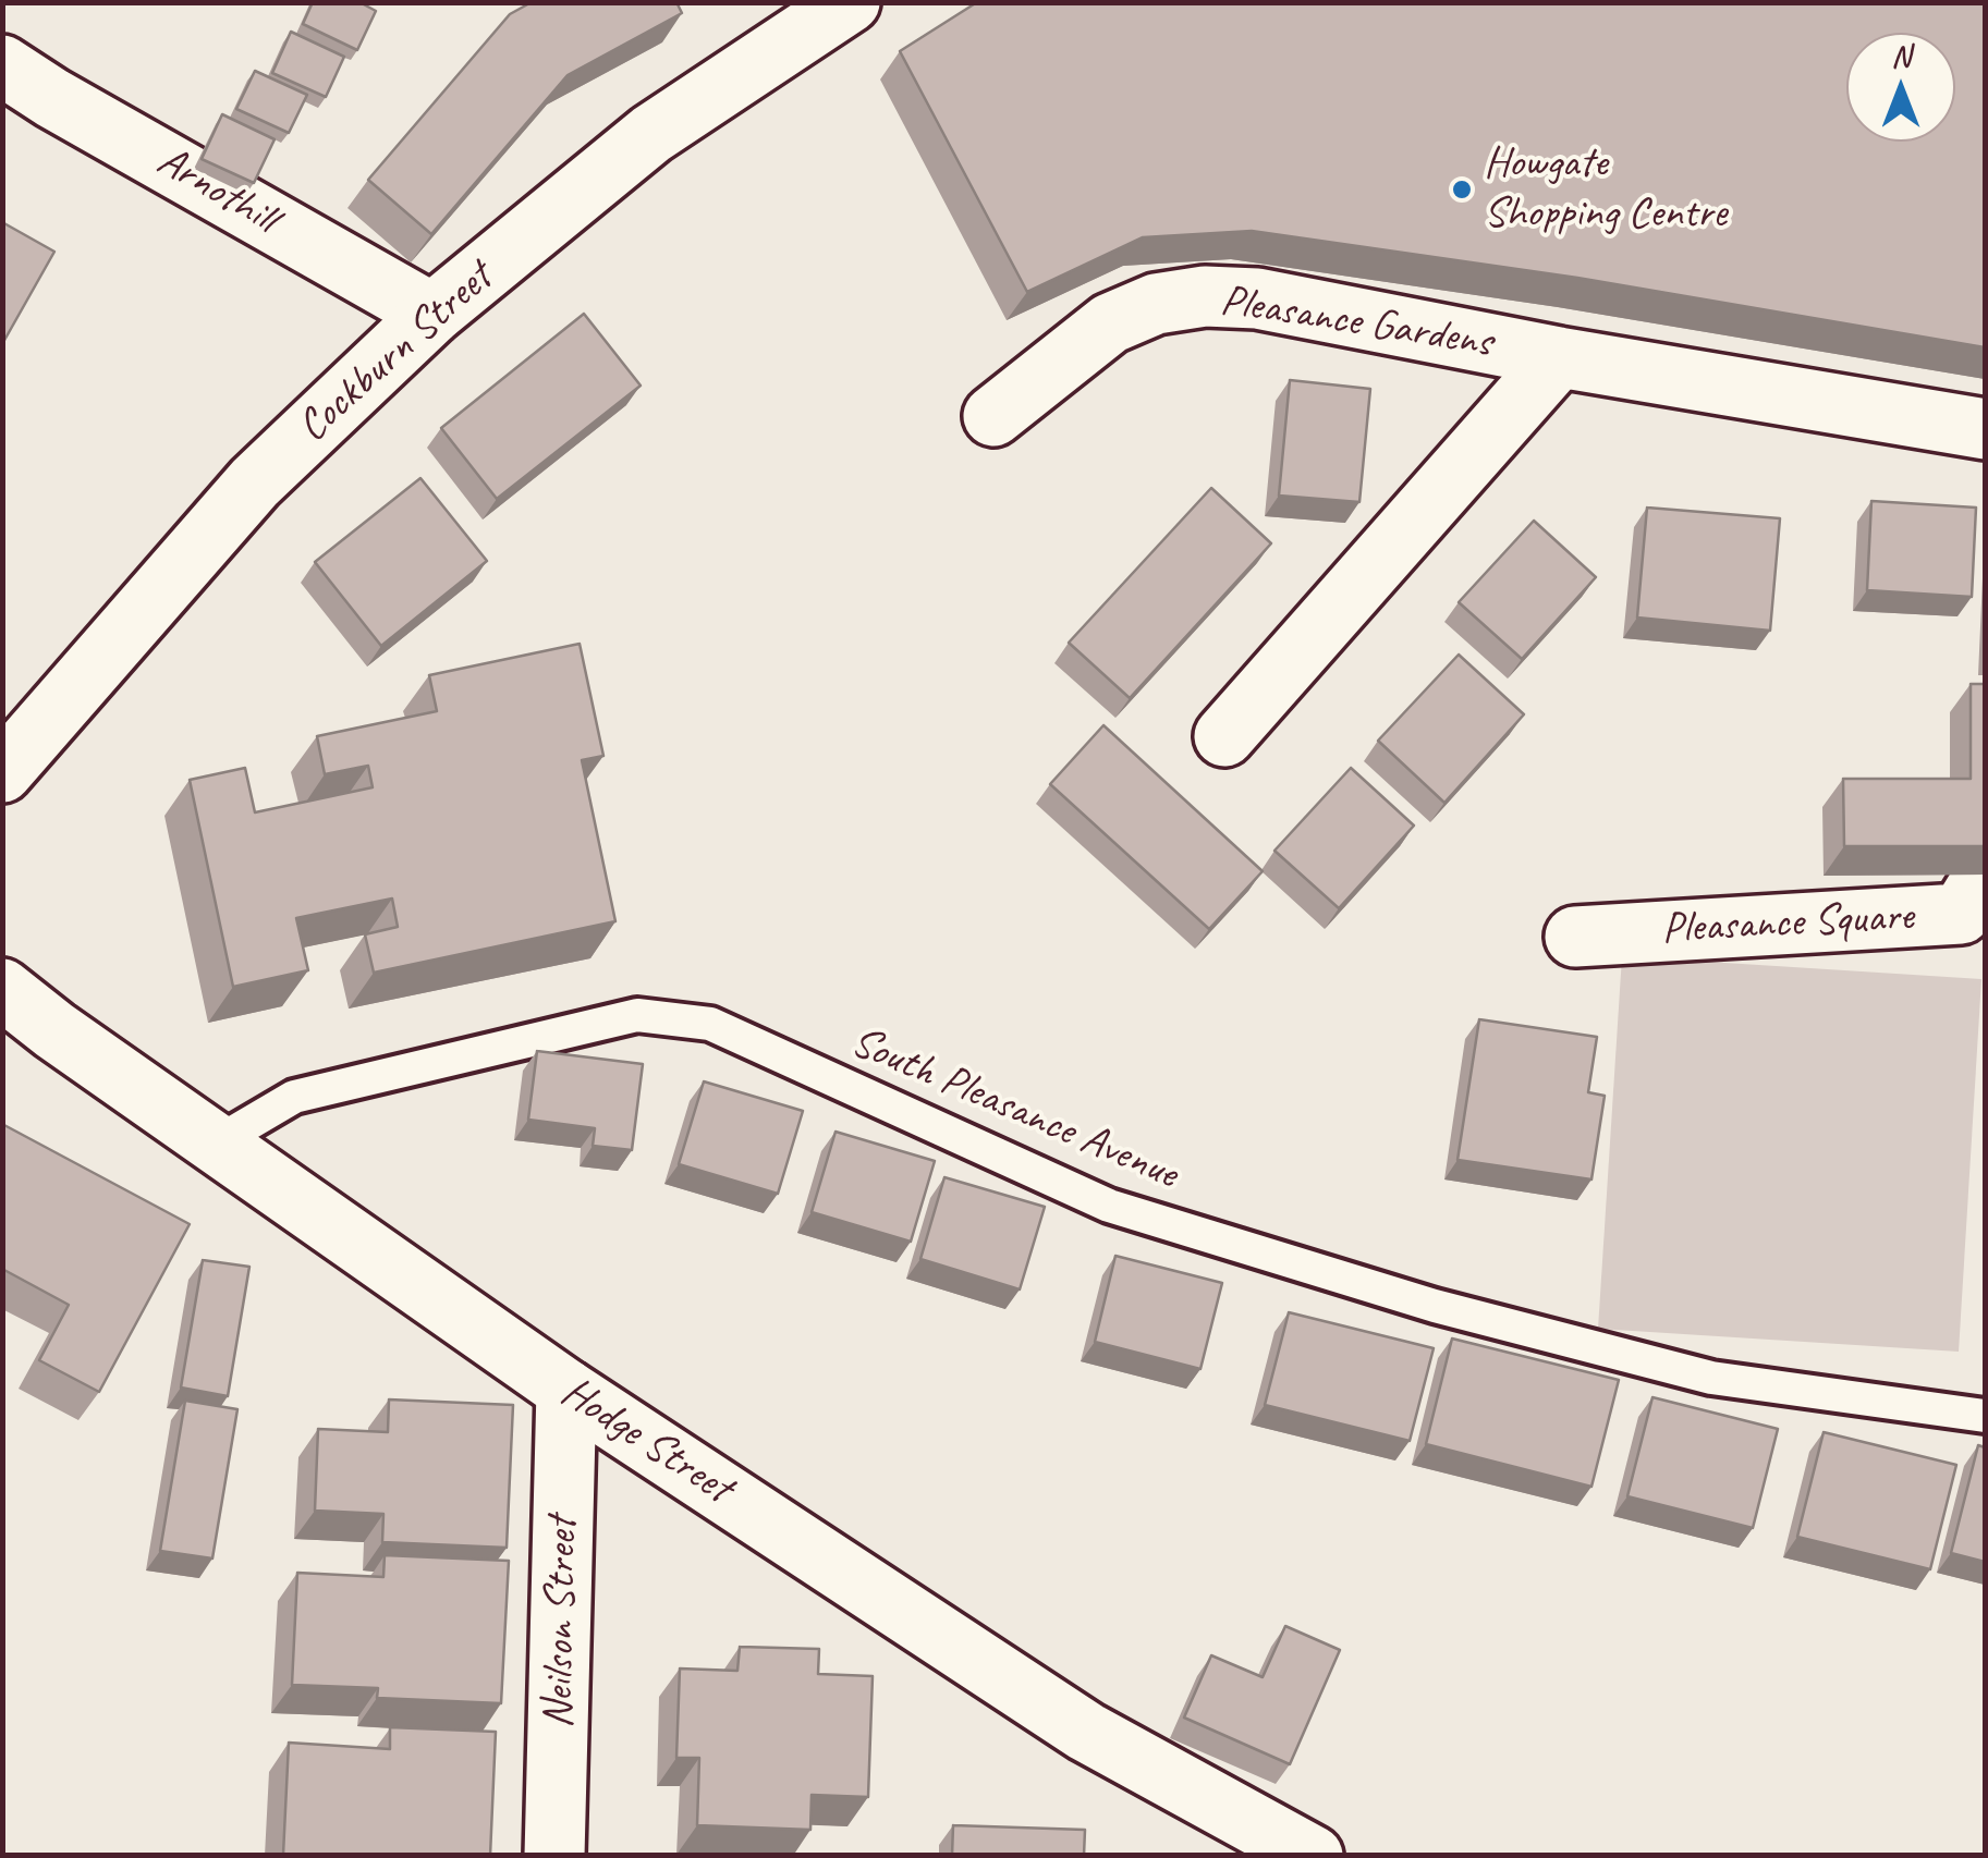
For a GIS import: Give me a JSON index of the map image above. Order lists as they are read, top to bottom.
{
  "streets": {
    "street": [
      "Arnothill",
      "Pleasance Gardens",
      "Cockburn Street",
      "Pleasance Square",
      "Hodge Street",
      "Neilson Street"
    ],
    "lane": ["South Pleasance Avenue"]
  },
  "crossings": [
    ["Arnothill", "Cockburn Street"],
    ["South Pleasance Avenue", "Hodge Street"],
    ["Hodge Street", "Neilson Street"]
  ],
  "places": ["Howgate Shopping Centre"],
  "north": "top"
}
